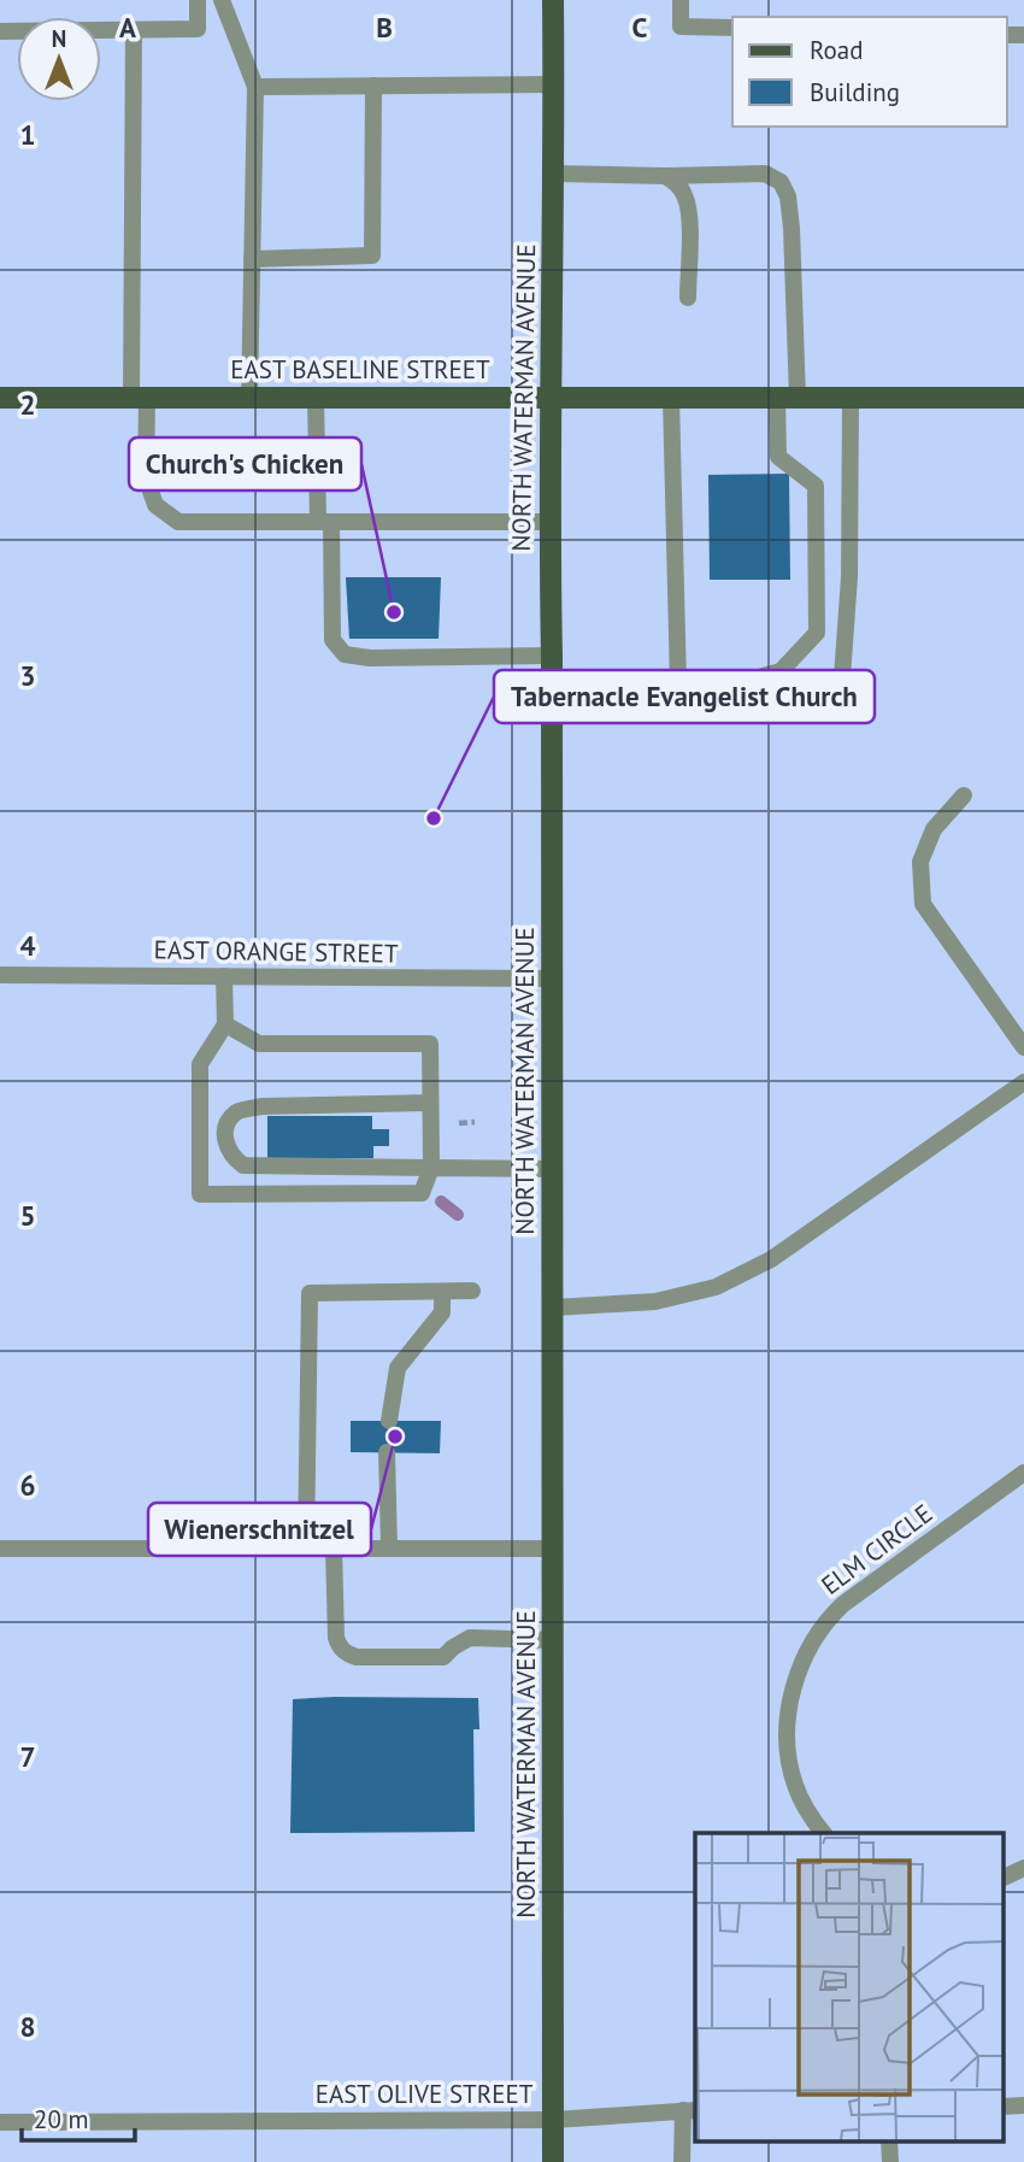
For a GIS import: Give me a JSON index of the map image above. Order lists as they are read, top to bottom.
{
  "streets": {
    "main road": ["EAST BASELINE STREET", "NORTH WATERMAN AVENUE"],
    "street": ["EAST ORANGE STREET", "ELM CIRCLE", "EAST OLIVE STREET"]
  },
  "crossings": [
    ["EAST BASELINE STREET", "NORTH WATERMAN AVENUE"],
    ["NORTH WATERMAN AVENUE", "EAST ORANGE STREET"],
    ["NORTH WATERMAN AVENUE", "EAST OLIVE STREET"]
  ],
  "places": ["Church's Chicken", "Tabernacle Evangelist Church", "Wienerschnitzel"],
  "legend": ["Road", "Building"],
  "scale_bar": "20 m",
  "north": "top",
  "grid": {
    "columns": ["A", "B", "C"],
    "rows": [
      "1",
      "2",
      "3",
      "4",
      "5",
      "6",
      "7",
      "8"
    ]
  }
}
